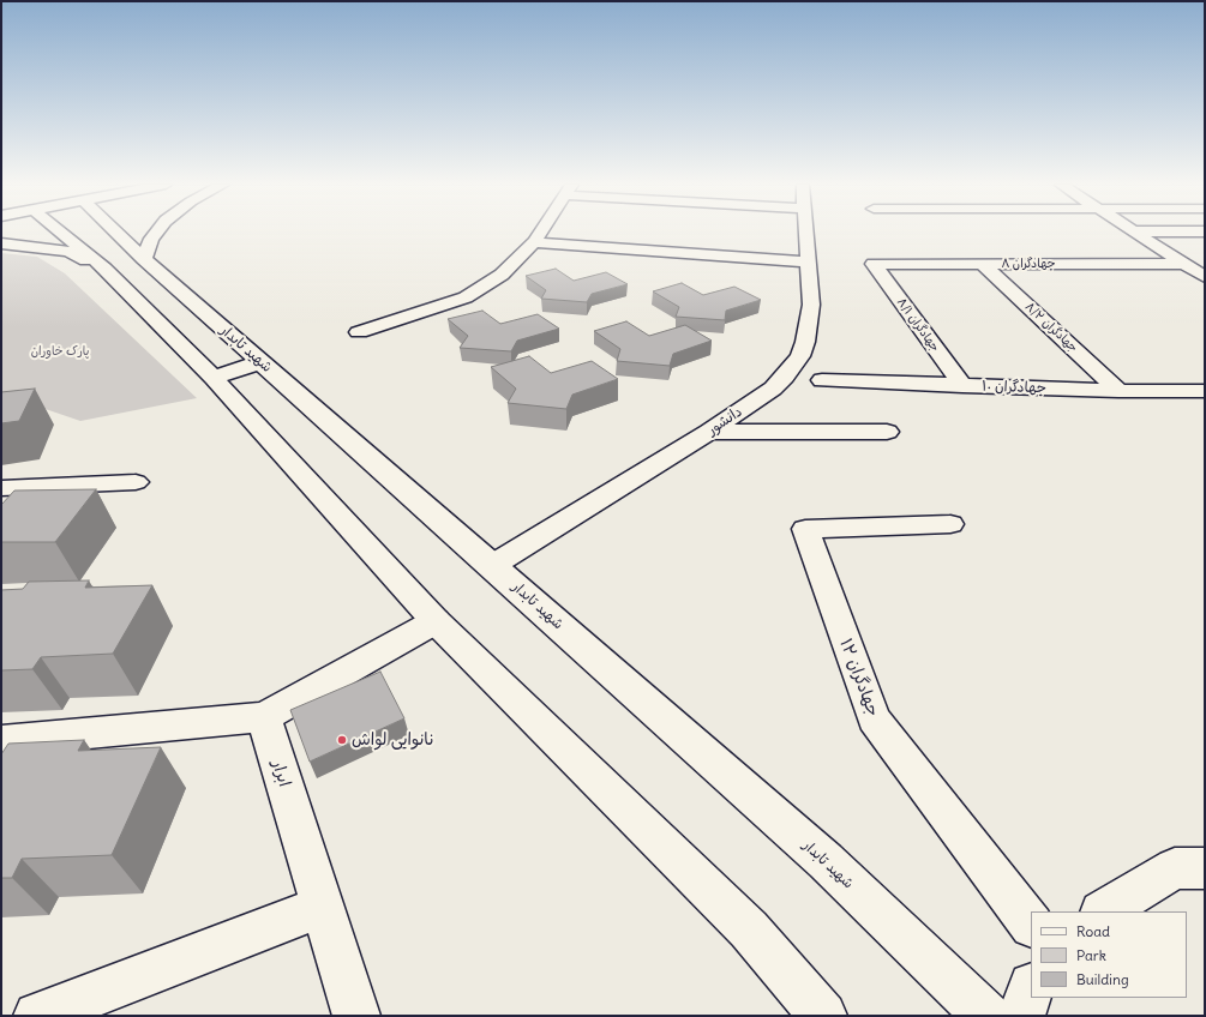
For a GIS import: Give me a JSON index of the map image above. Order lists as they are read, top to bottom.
{
  "streets": {
    "street": [
      "جهادگران ۸",
      "جهادگران ۸/۱",
      "جهادگران ۸/۲",
      "شهید تابدار",
      "جهادگران ۱۰",
      "دانشور",
      "جهادگران ۱۲",
      "ابرار"
    ]
  },
  "crossings": [
    ["جهادگران ۸", "جهادگران ۸/۱"],
    ["جهادگران ۸", "جهادگران ۸/۲"],
    ["جهادگران ۸/۱", "جهادگران ۱۰"],
    ["جهادگران ۸/۲", "جهادگران ۱۰"],
    ["شهید تابدار", "دانشور"]
  ],
  "parks": ["پارک خاوران"],
  "places": ["نانوایی لواش"],
  "legend": ["Road", "Park", "Building"]
}
